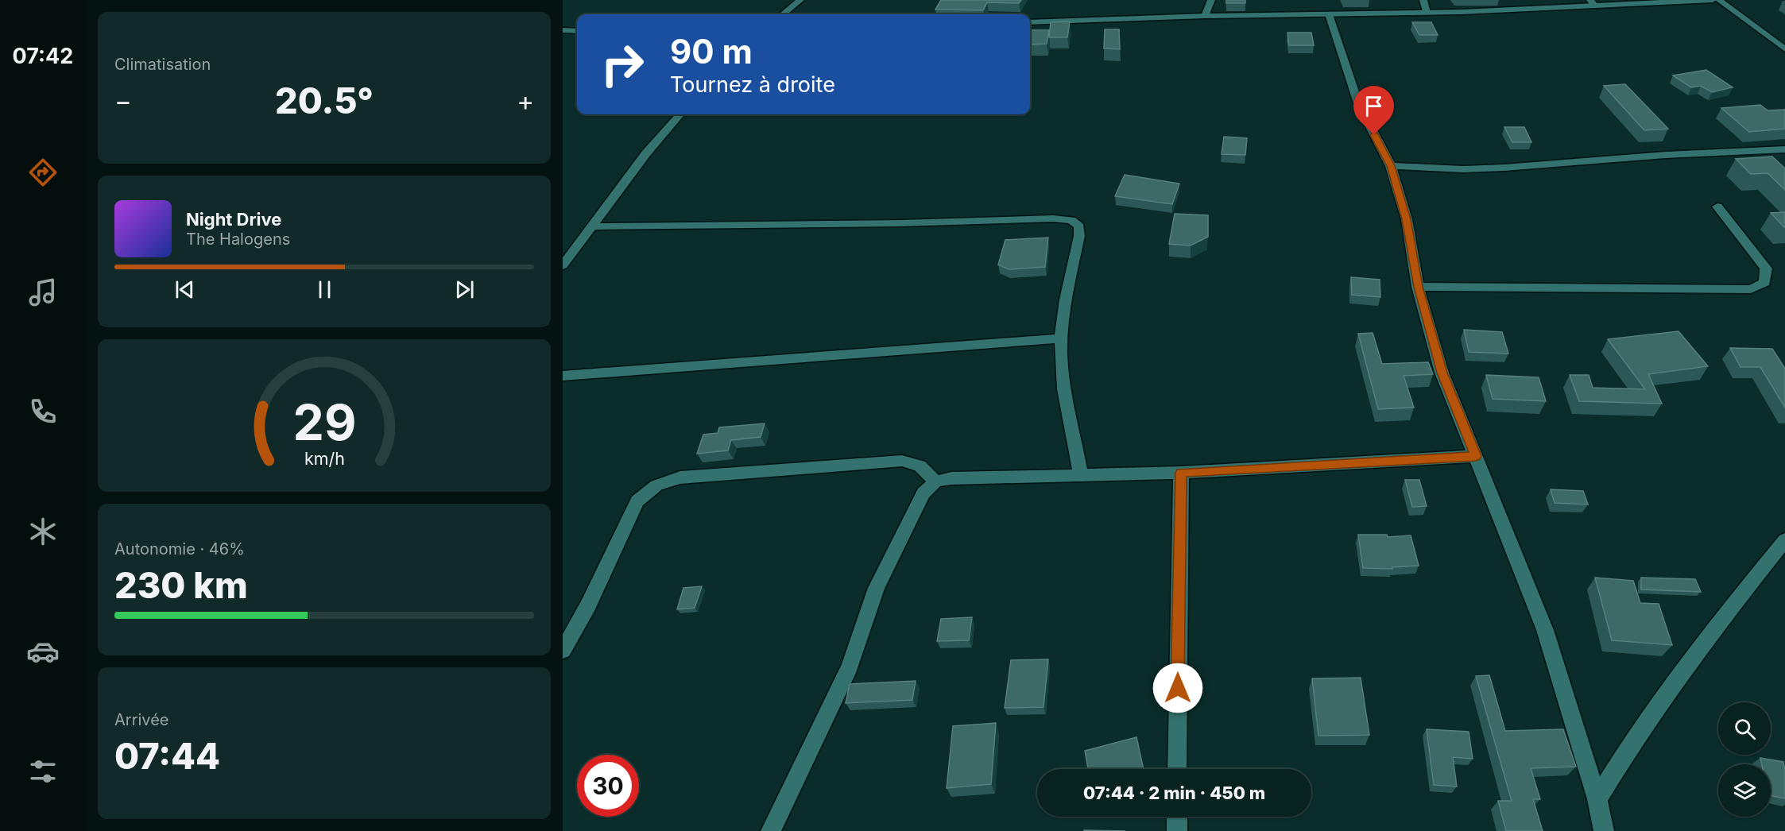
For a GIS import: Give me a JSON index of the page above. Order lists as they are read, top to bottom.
{
  "page": {
    "tabs": "07:42",
    "tile": [
      "Climatisation",
      ["Autonomie · 46%", "230 km"],
      ["Arrivée", "07:44"]
    ],
    "turn": ["90 m", "Tournez à droite"],
    "heat": ["−", "20.5°", "+"],
    "song": ["Night Drive", "The Halogens"],
    "limit": "30",
    "trip": "07:44 · 2 min · 450 m",
    "gauge": ["29", "km/h"]
  }
}
